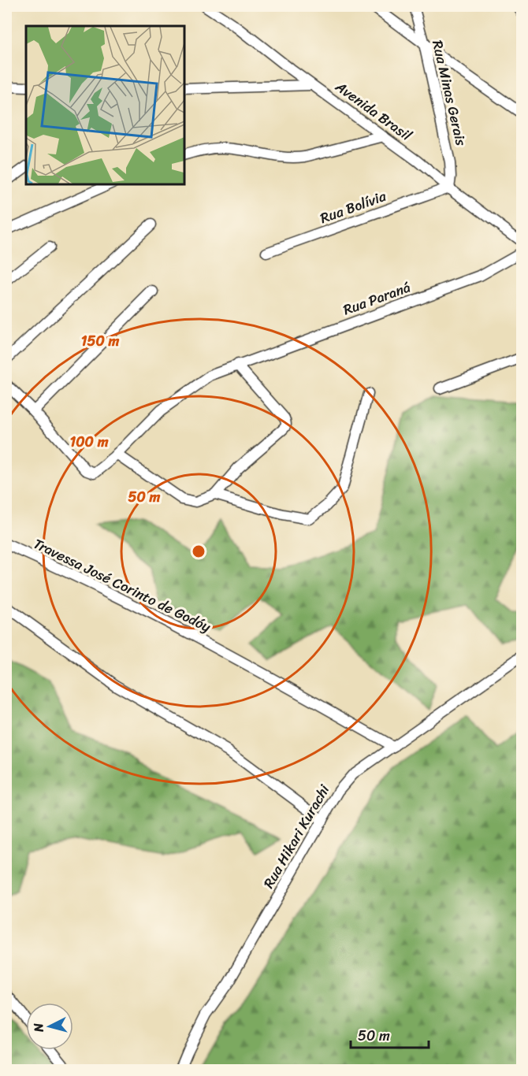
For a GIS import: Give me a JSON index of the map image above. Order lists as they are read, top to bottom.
{
  "streets": {
    "street": [
      "Rua Minas Gerais",
      "Avenida Brasil",
      "Rua Bolívia",
      "Rua Paraná",
      "Travessa José Corinto de Godóy",
      "Rua Hikari Kurachi"
    ]
  },
  "crossings": [
    ["Rua Minas Gerais", "Avenida Brasil"],
    ["Rua Minas Gerais", "Rua Bolívia"],
    ["Avenida Brasil", "Rua Bolívia"],
    ["Travessa José Corinto de Godóy", "Rua Hikari Kurachi"]
  ],
  "scale_bar": "50 m",
  "north": "left",
  "rings": ["150 m", "100 m", "50 m"]
}
